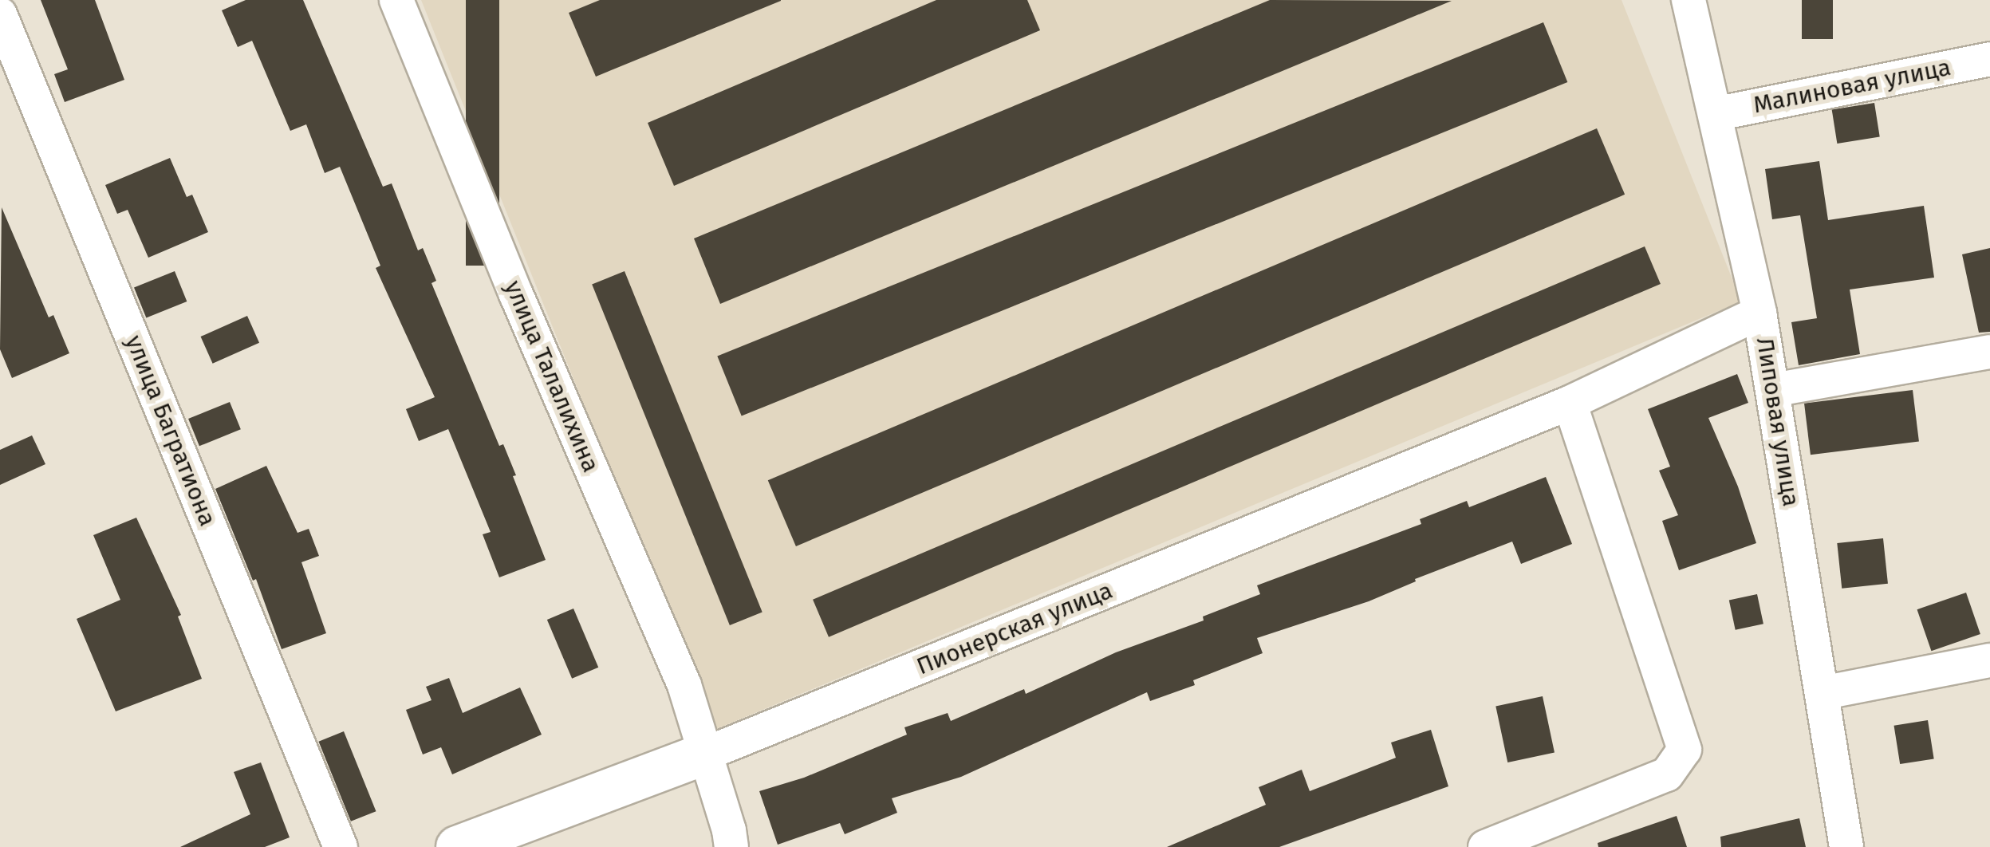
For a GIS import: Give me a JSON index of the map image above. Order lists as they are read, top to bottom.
{
  "streets": {
    "street": [
      "Малиновая улица",
      "улица Талалихина",
      "Липовая улица",
      "улица Багратиона",
      "Пионерская улица"
    ]
  },
  "crossings": [
    ["Малиновая улица", "Липовая улица"],
    ["улица Талалихина", "Пионерская улица"],
    ["Липовая улица", "Пионерская улица"]
  ]
}
